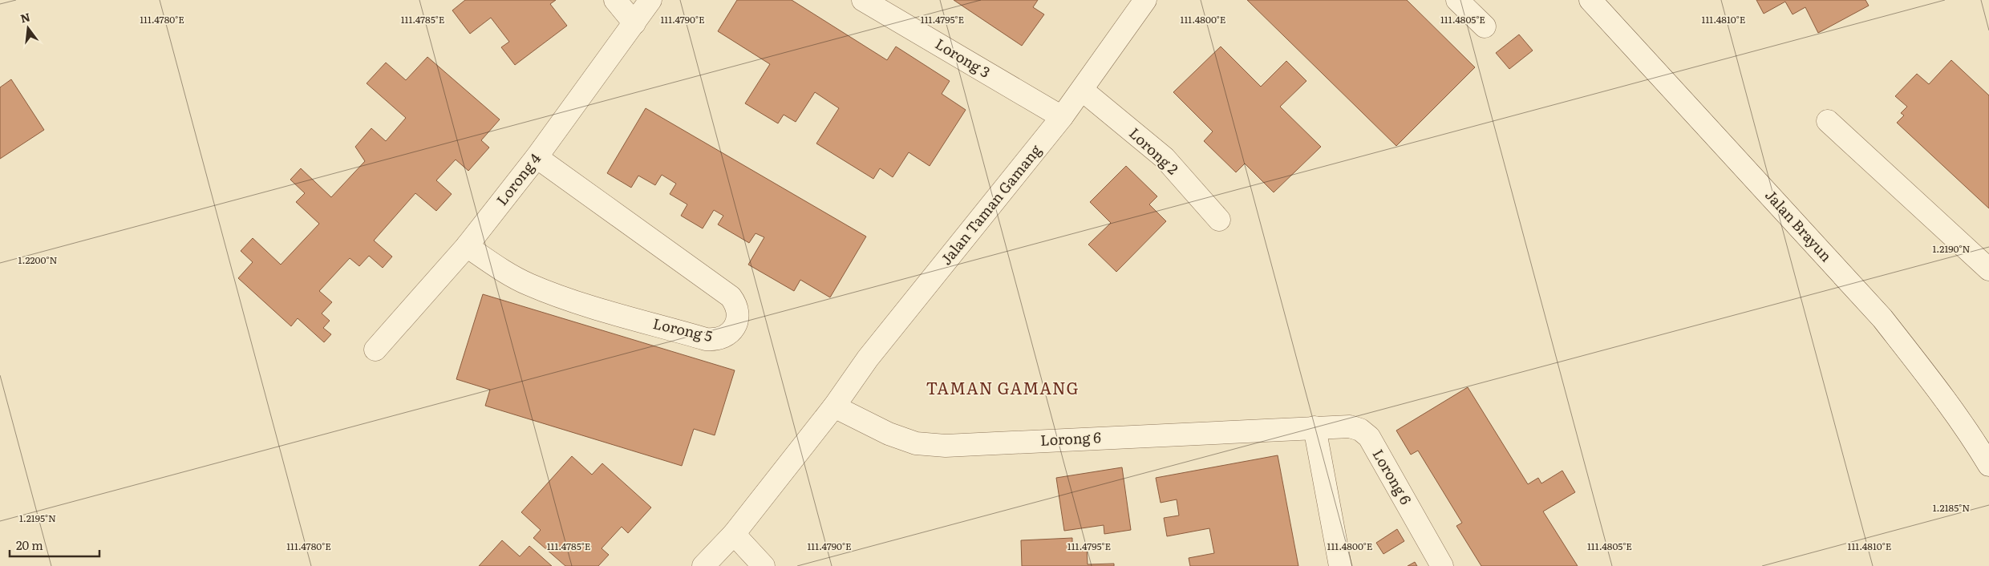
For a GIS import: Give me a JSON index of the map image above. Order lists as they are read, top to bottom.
{
  "streets": {
    "street": [
      "Lorong 3",
      "Lorong 2",
      "Lorong 4",
      "Jalan Taman Gamang",
      "Jalan Brayun",
      "Lorong 5",
      "Lorong 6"
    ]
  },
  "crossings": [
    ["Lorong 3", "Jalan Taman Gamang"],
    ["Lorong 2", "Jalan Taman Gamang"],
    ["Lorong 4", "Lorong 5"],
    ["Jalan Taman Gamang", "Lorong 6"]
  ],
  "districts": ["TAMAN GAMANG"],
  "scale_bar": "20 m",
  "north": "top",
  "coordinates": [
    "111.4780°E",
    "111.4785°E",
    "111.4790°E",
    "111.4795°E",
    "111.4800°E",
    "111.4805°E",
    "111.4810°E",
    "1.2190°N",
    "1.2200°N",
    "1.2185°N",
    "1.2195°N"
  ]
}
